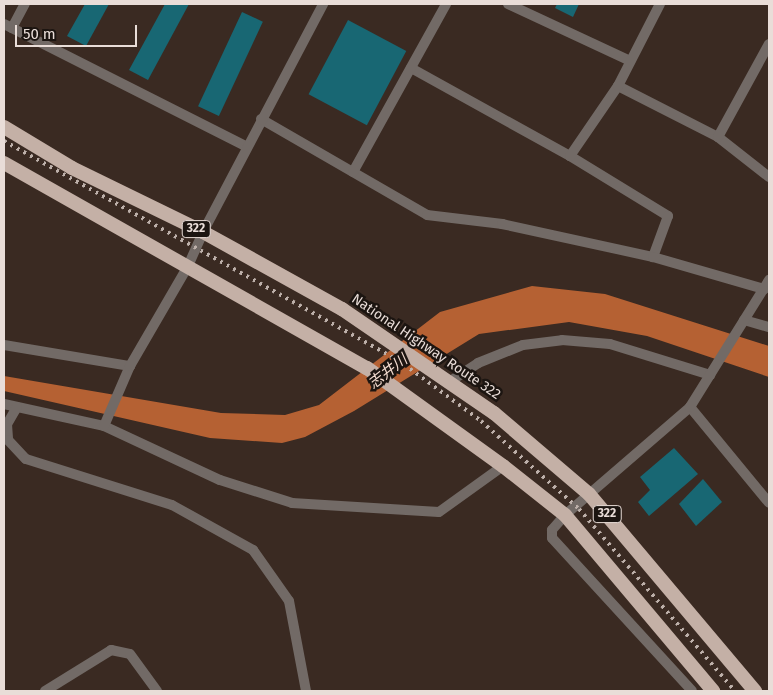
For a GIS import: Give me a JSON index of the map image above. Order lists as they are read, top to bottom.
{
  "streets": {
    "highway": ["322", "National Highway Route 322"]
  },
  "water": ["志井川"],
  "scale_bar": "50 m"
}
